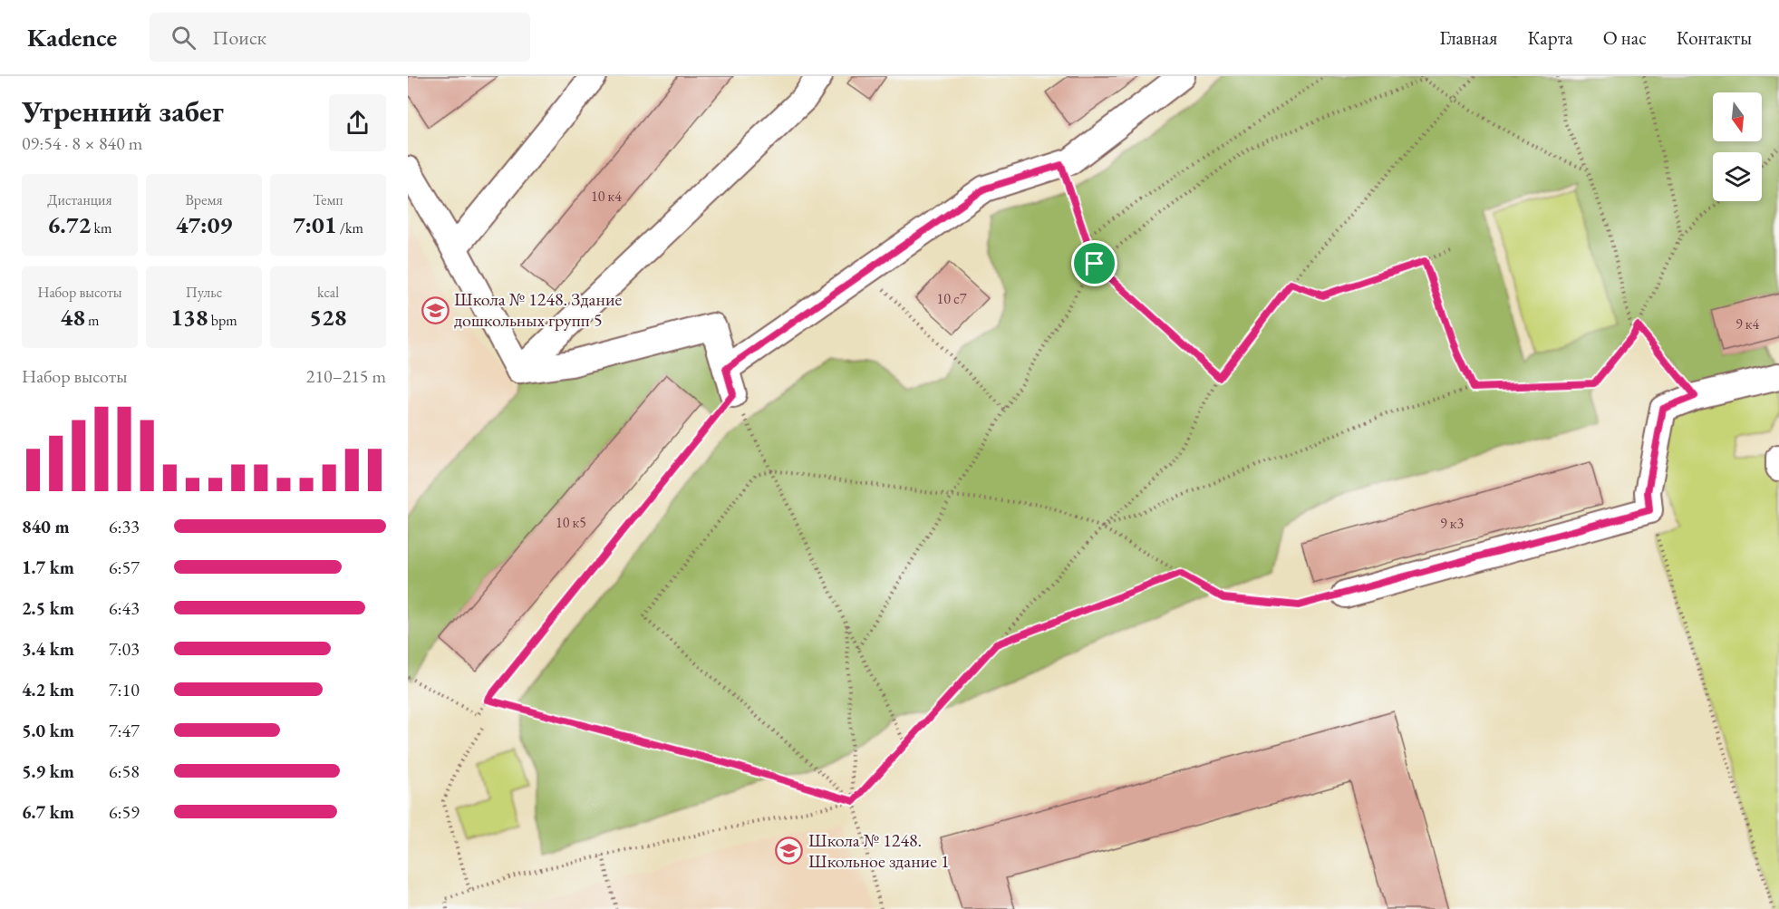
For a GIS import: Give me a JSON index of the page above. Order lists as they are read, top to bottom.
{
  "places": {
    "school or university": ["Школа № 1248. Здание дошкольных групп 5", "Школа № 1248. Школьное здание 1"]
  },
  "house_numbers": [
    "10 к4",
    "10 с7",
    "9 к4",
    "10 к5",
    "9 к3"
  ],
  "north": "bottom",
  "page": {
    "header": "Kadence",
    "search": "Поиск",
    "nav": [
      "Главная",
      "Карта",
      "О нас",
      "Контакты"
    ],
    "heading": ["Утренний забег", "09:54 · 8 × 840 m"],
    "stats": [
      ["Дистанция", "6.72 km"],
      ["Время", "47:09"],
      ["Темп", "7:01 /km"],
      ["Набор высоты", "48 m"],
      ["Пульс", "138 bpm"],
      ["kcal", "528"]
    ],
    "chart": ["Набор высоты", "210–215 m"],
    "list": [
      {
        "name": "840 m",
        "note": "6:33"
      },
      {
        "name": "1.7 km",
        "note": "6:57"
      },
      {
        "name": "2.5 km",
        "note": "6:43"
      },
      {
        "name": "3.4 km",
        "note": "7:03"
      },
      {
        "name": "4.2 km",
        "note": "7:10"
      },
      {
        "name": "5.0 km",
        "note": "7:47"
      },
      {
        "name": "5.9 km",
        "note": "6:58"
      },
      {
        "name": "6.7 km",
        "note": "6:59"
      }
    ]
  }
}
